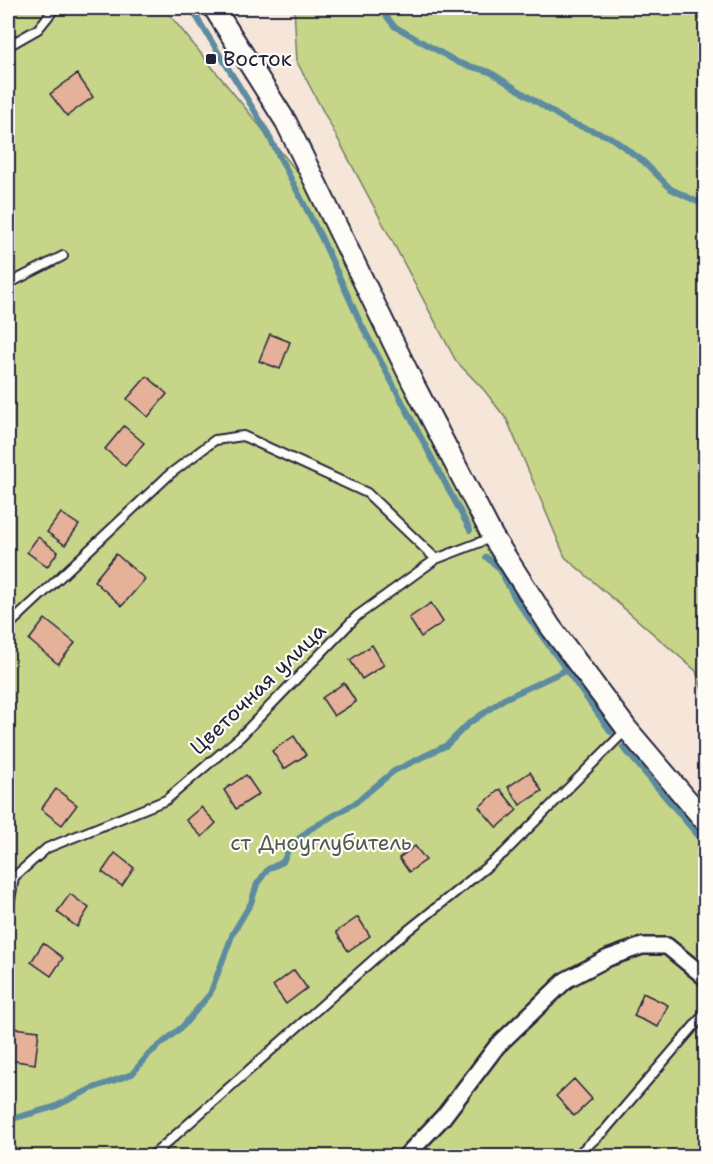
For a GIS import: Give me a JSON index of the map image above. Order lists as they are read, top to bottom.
{
  "streets": {
    "lane": ["Цветочная улица"]
  },
  "parks": ["ст Дноуглубитель"],
  "places": {
    "transit": ["Восток"]
  }
}
